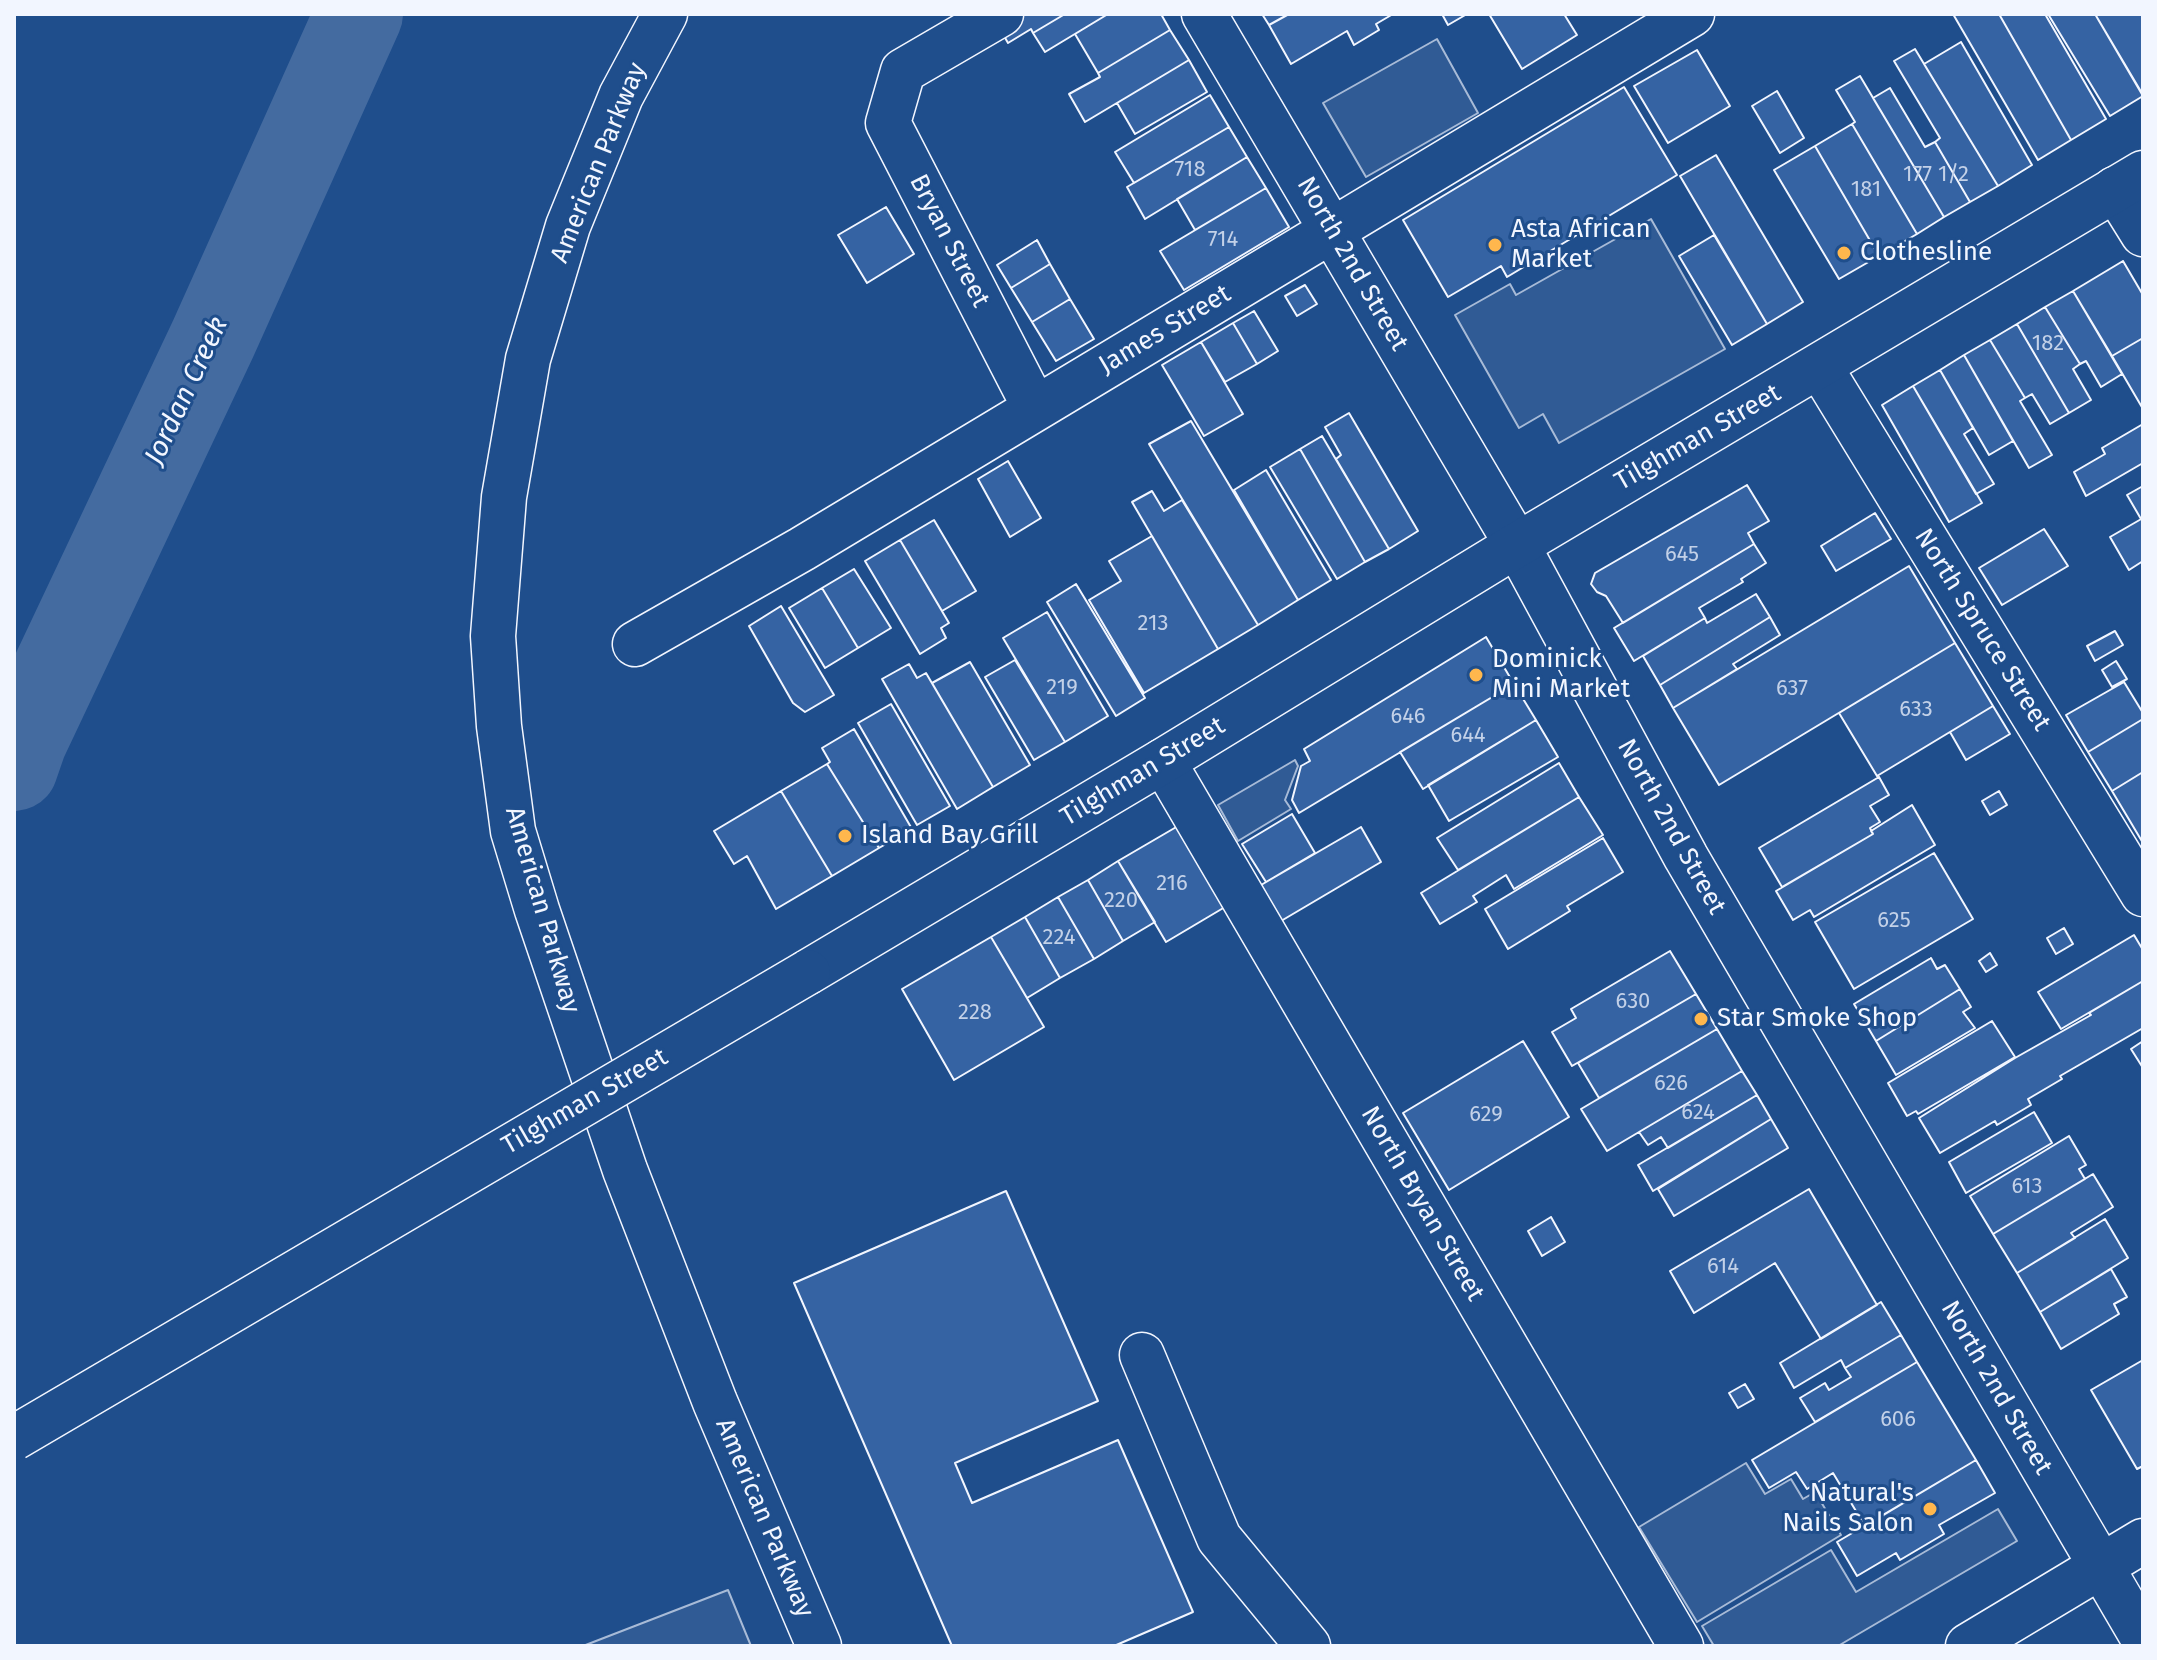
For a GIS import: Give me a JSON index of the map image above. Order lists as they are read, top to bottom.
{
  "streets": {
    "main road": [
      "American Parkway",
      "Bryan Street",
      "North 2nd Street",
      "James Street",
      "Tilghman Street",
      "North Spruce Street",
      "North Bryan Street"
    ]
  },
  "crossings": [
    ["Bryan Street", "James Street"],
    ["North 2nd Street", "James Street"],
    ["North 2nd Street", "Tilghman Street"],
    ["Tilghman Street", "North Spruce Street"],
    ["Tilghman Street", "North Bryan Street"]
  ],
  "water": ["Jordan Creek"],
  "places": [
    "Asta African Market",
    "Clothesline",
    "Dominick Mini Market",
    "Island Bay Grill",
    "Star Smoke Shop",
    "Natural's Nails Salon"
  ],
  "house_numbers": [
    "718",
    "177 1/2",
    "181",
    "714",
    "182",
    "645",
    "213",
    "219",
    "637",
    "633",
    "646",
    "644",
    "216",
    "220",
    "625",
    "224",
    "630",
    "228",
    "626",
    "624",
    "629",
    "613",
    "614",
    "606"
  ]
}
